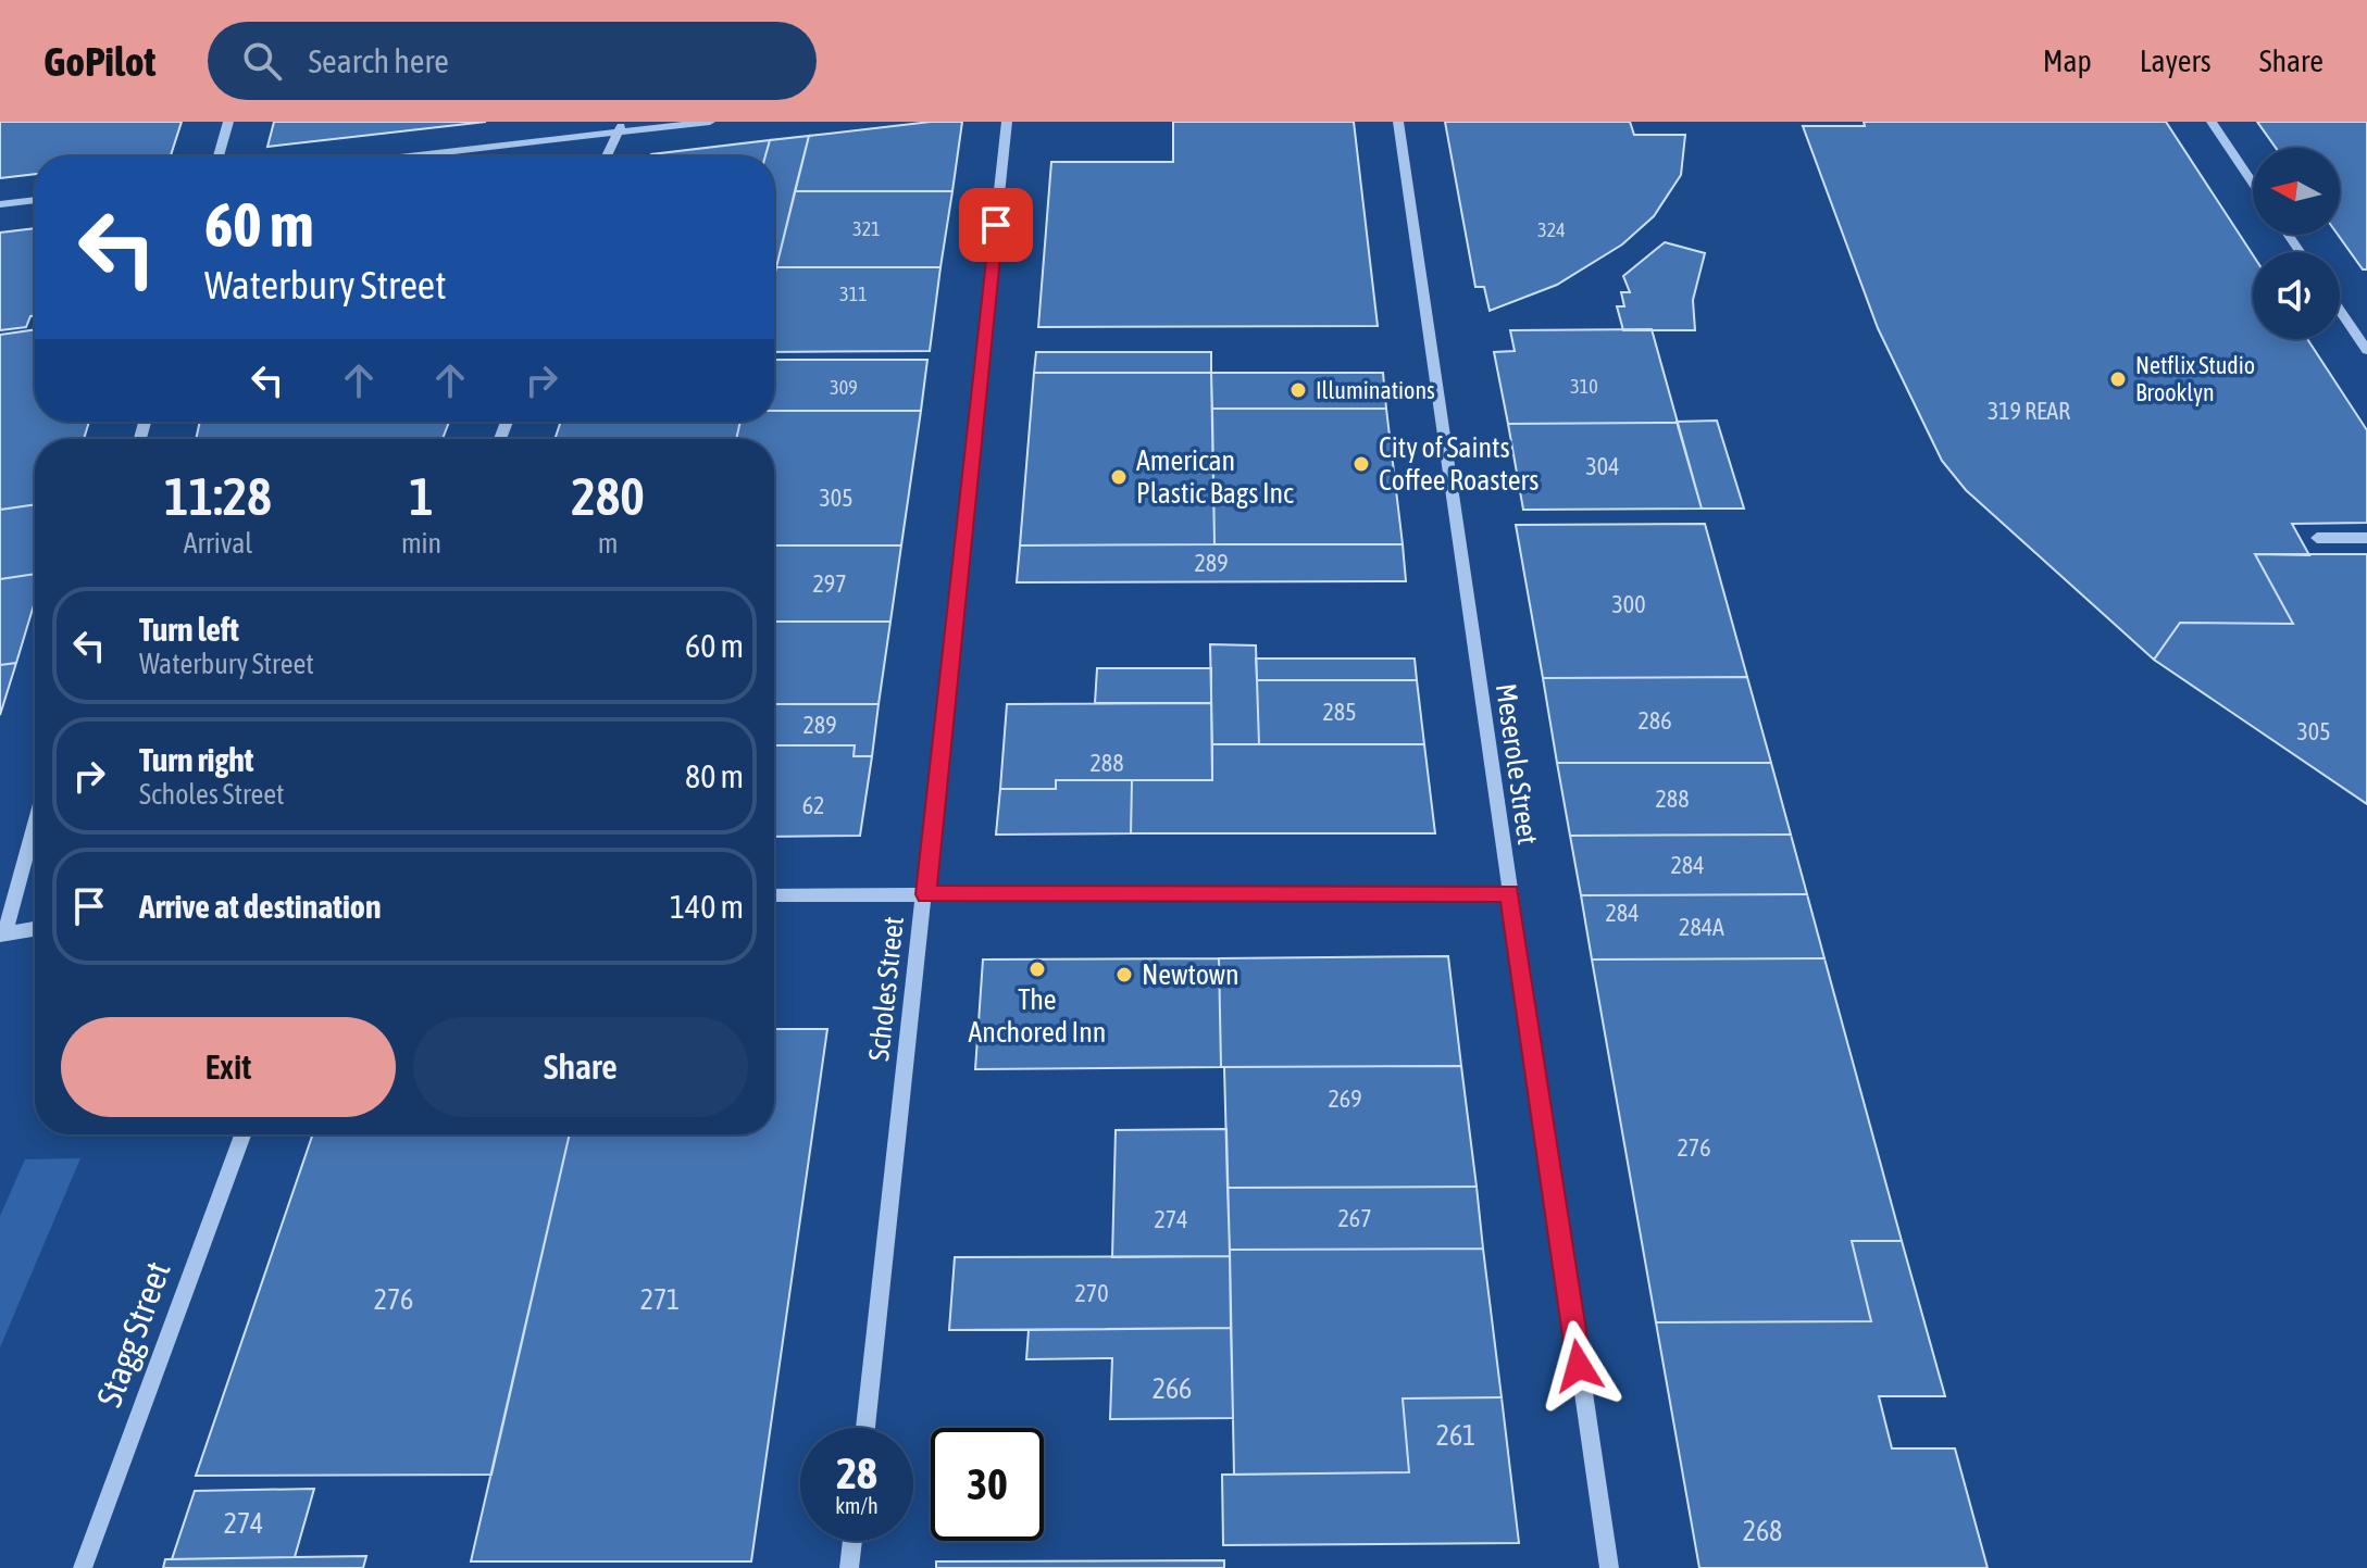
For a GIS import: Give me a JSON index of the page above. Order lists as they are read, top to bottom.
{
  "streets": {
    "street": ["Meserole Street", "Scholes Street", "Stagg Street"]
  },
  "places": [
    "Netflix Studio Brooklyn",
    "Illuminations",
    "City of Saints Coffee Roasters",
    "American Plastic Bags Inc",
    "The Anchored Inn",
    "Newtown"
  ],
  "house_numbers": [
    "321",
    "324",
    "311",
    "310",
    "309",
    "319 REAR",
    "304",
    "305",
    "289",
    "297",
    "300",
    "285",
    "286",
    "289",
    "305",
    "288",
    "288",
    "62",
    "284",
    "284",
    "284A",
    "269",
    "276",
    "267",
    "274",
    "270",
    "276",
    "271",
    "266",
    "261",
    "274",
    "268"
  ],
  "north": "left",
  "page": {
    "header": "GoPilot",
    "search": "Search here",
    "nav": ["Map", "Layers", "Share"],
    "turn": ["60 m", "Waterbury Street"],
    "eta": [
      "11:28",
      "Arrival",
      "1",
      "min",
      "280",
      "m"
    ],
    "list": [
      {
        "name": "Turn left",
        "note": "Waterbury Street",
        "value": "60 m"
      },
      {
        "name": "Turn right",
        "note": "Scholes Street",
        "value": "80 m"
      },
      {
        "name": "Arrive at destination",
        "value": "140 m"
      }
    ],
    "buttons": ["Exit", "Share"],
    "speed": "28 km/h",
    "limit": "30"
  }
}
